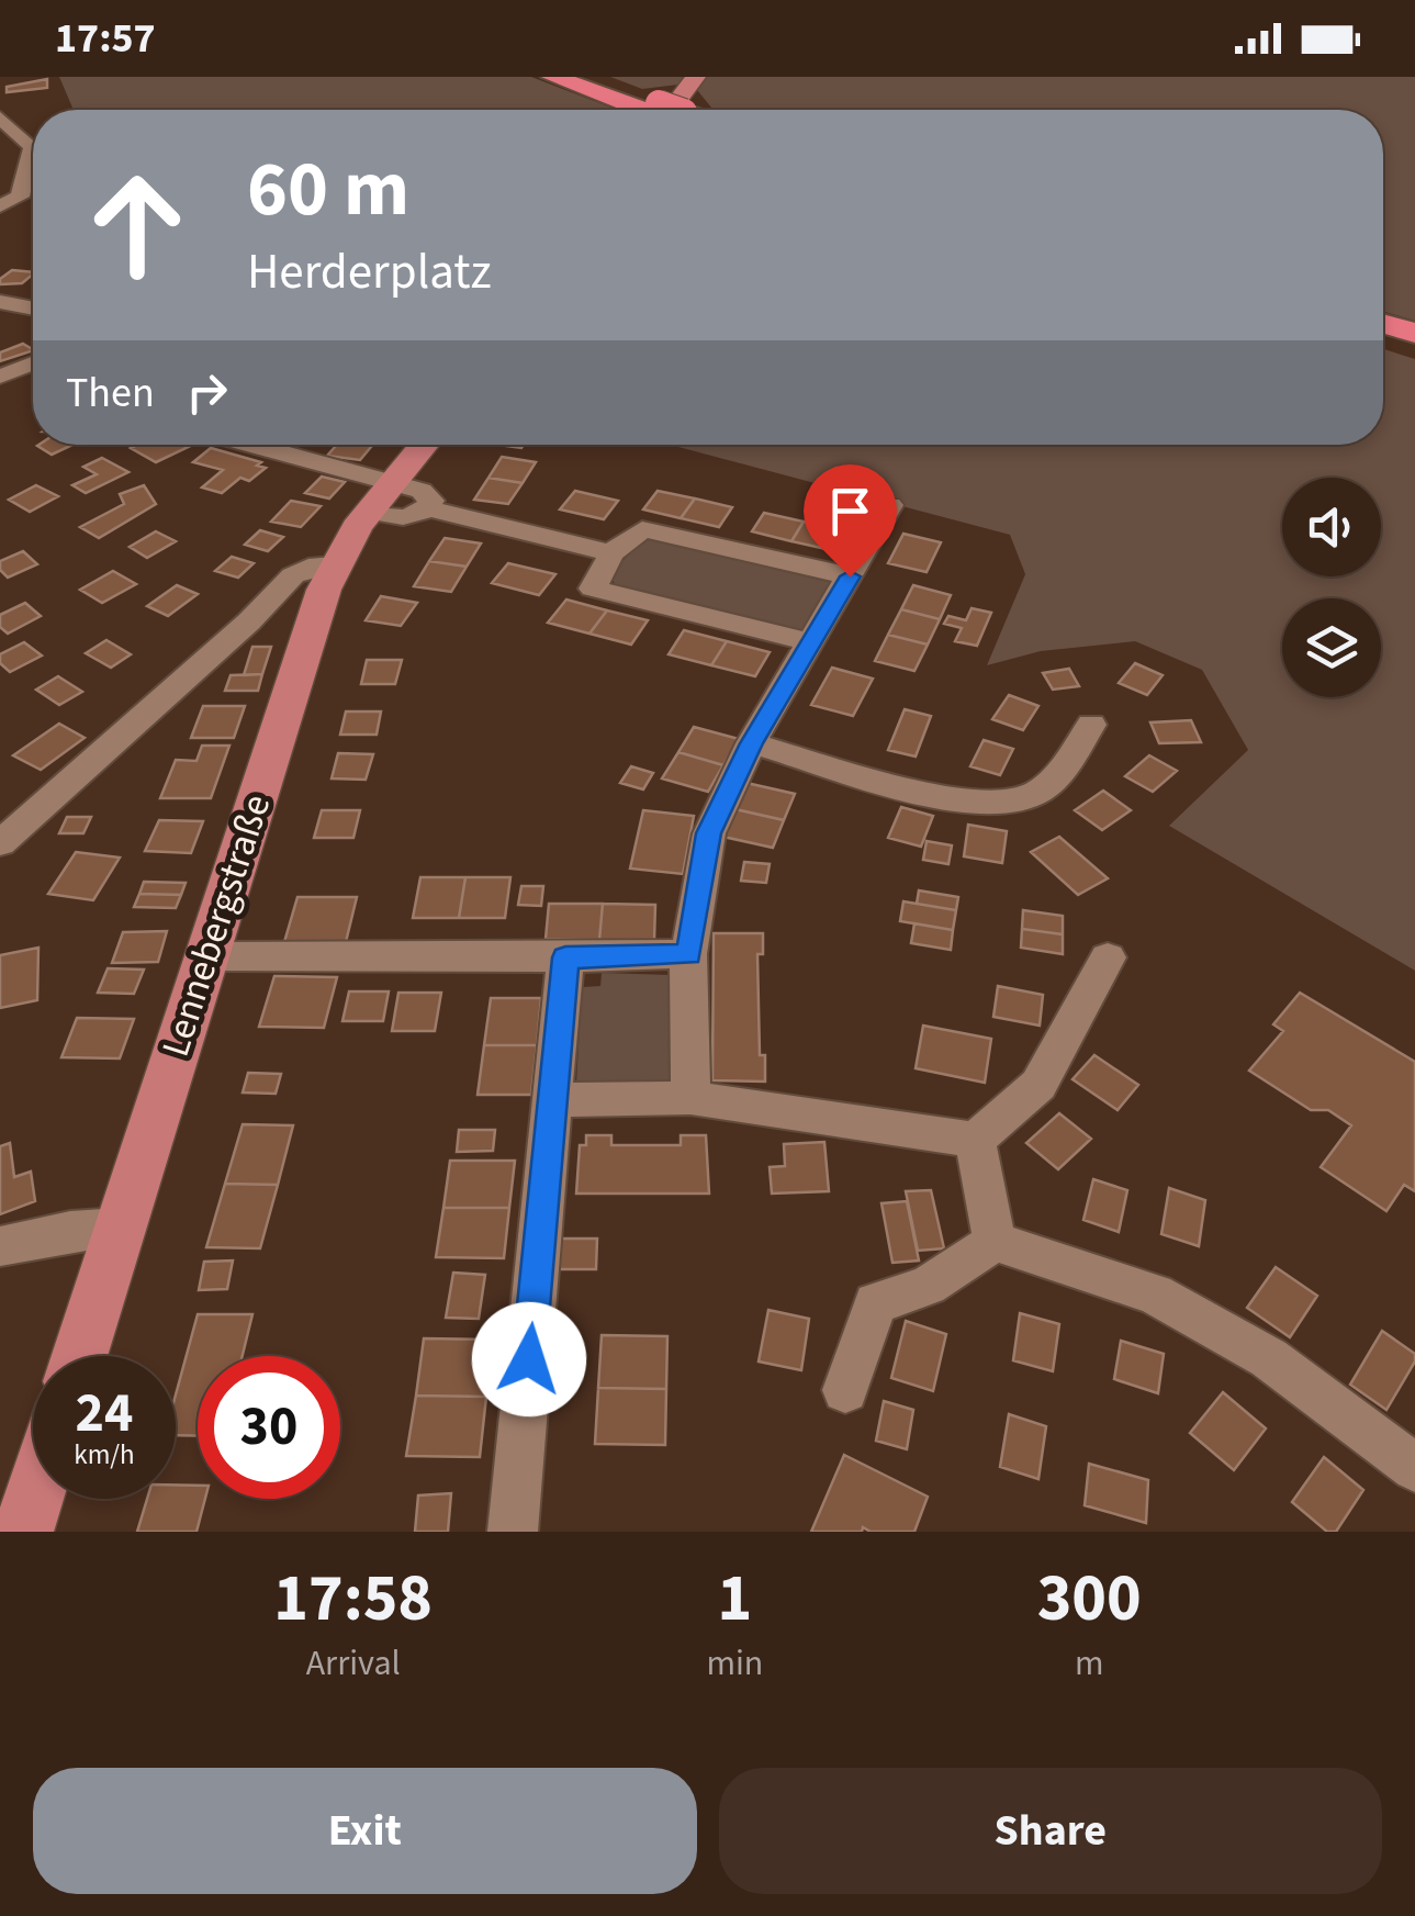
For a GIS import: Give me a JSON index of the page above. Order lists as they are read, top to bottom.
{
  "streets": {
    "main road": ["Lennebergstraße"]
  },
  "page": {
    "status": "17:57",
    "turn": ["60 m", "Herderplatz"],
    "then": "Then",
    "speed": "24 km/h",
    "limit": "30",
    "eta": [
      "17:58",
      "Arrival",
      "1",
      "min",
      "300",
      "m"
    ],
    "buttons": ["Exit", "Share"]
  }
}
